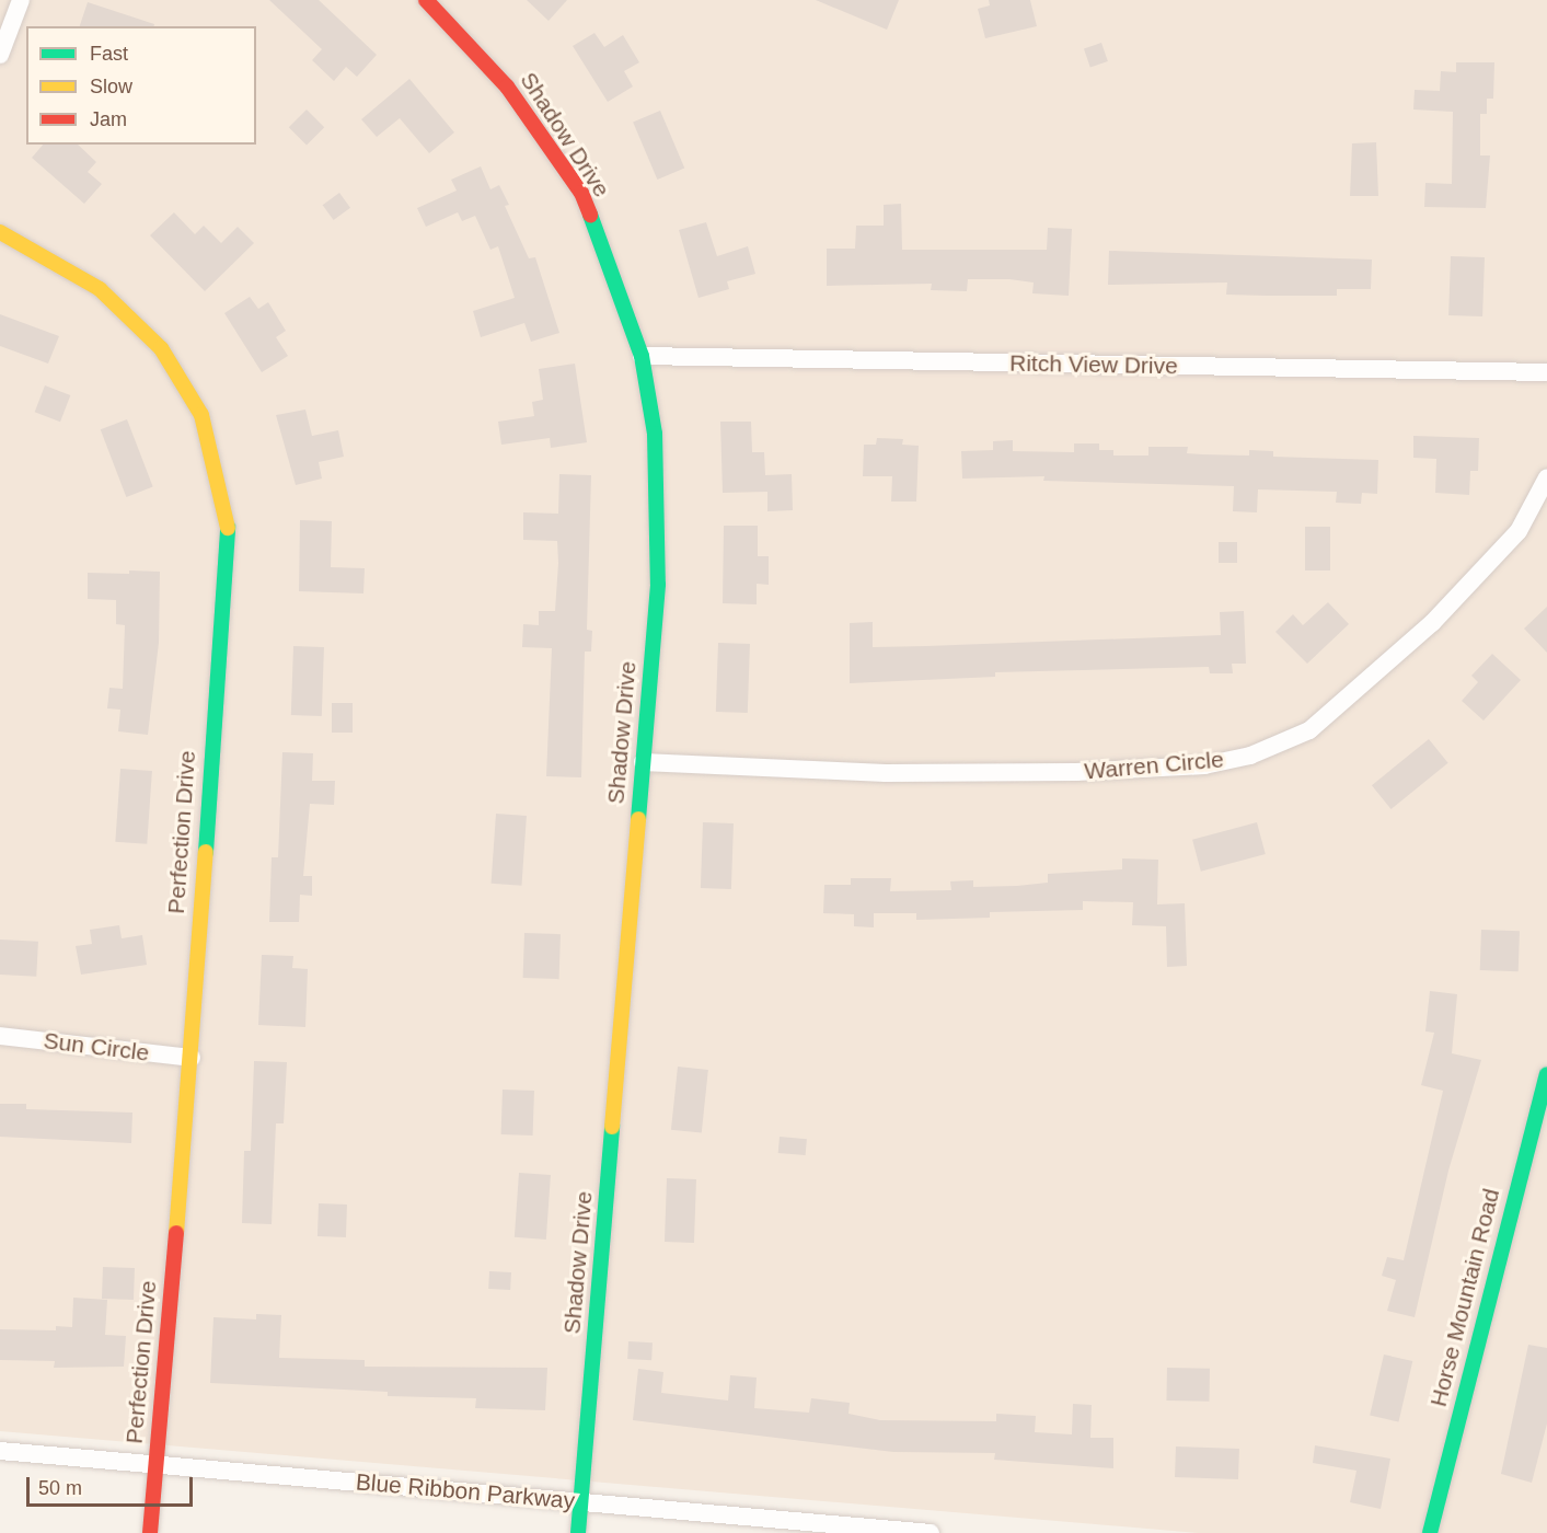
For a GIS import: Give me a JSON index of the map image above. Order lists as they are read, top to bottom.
{
  "streets": {
    "street": [
      "Shadow Drive",
      "Ritch View Drive",
      "Warren Circle",
      "Perfection Drive",
      "Sun Circle",
      "Horse Mountain Road",
      "Blue Ribbon Parkway"
    ]
  },
  "crossings": [
    ["Shadow Drive", "Ritch View Drive"],
    ["Shadow Drive", "Warren Circle"],
    ["Shadow Drive", "Blue Ribbon Parkway"],
    ["Perfection Drive", "Sun Circle"],
    ["Perfection Drive", "Blue Ribbon Parkway"]
  ],
  "legend": ["Fast", "Slow", "Jam"],
  "scale_bar": "50 m"
}
